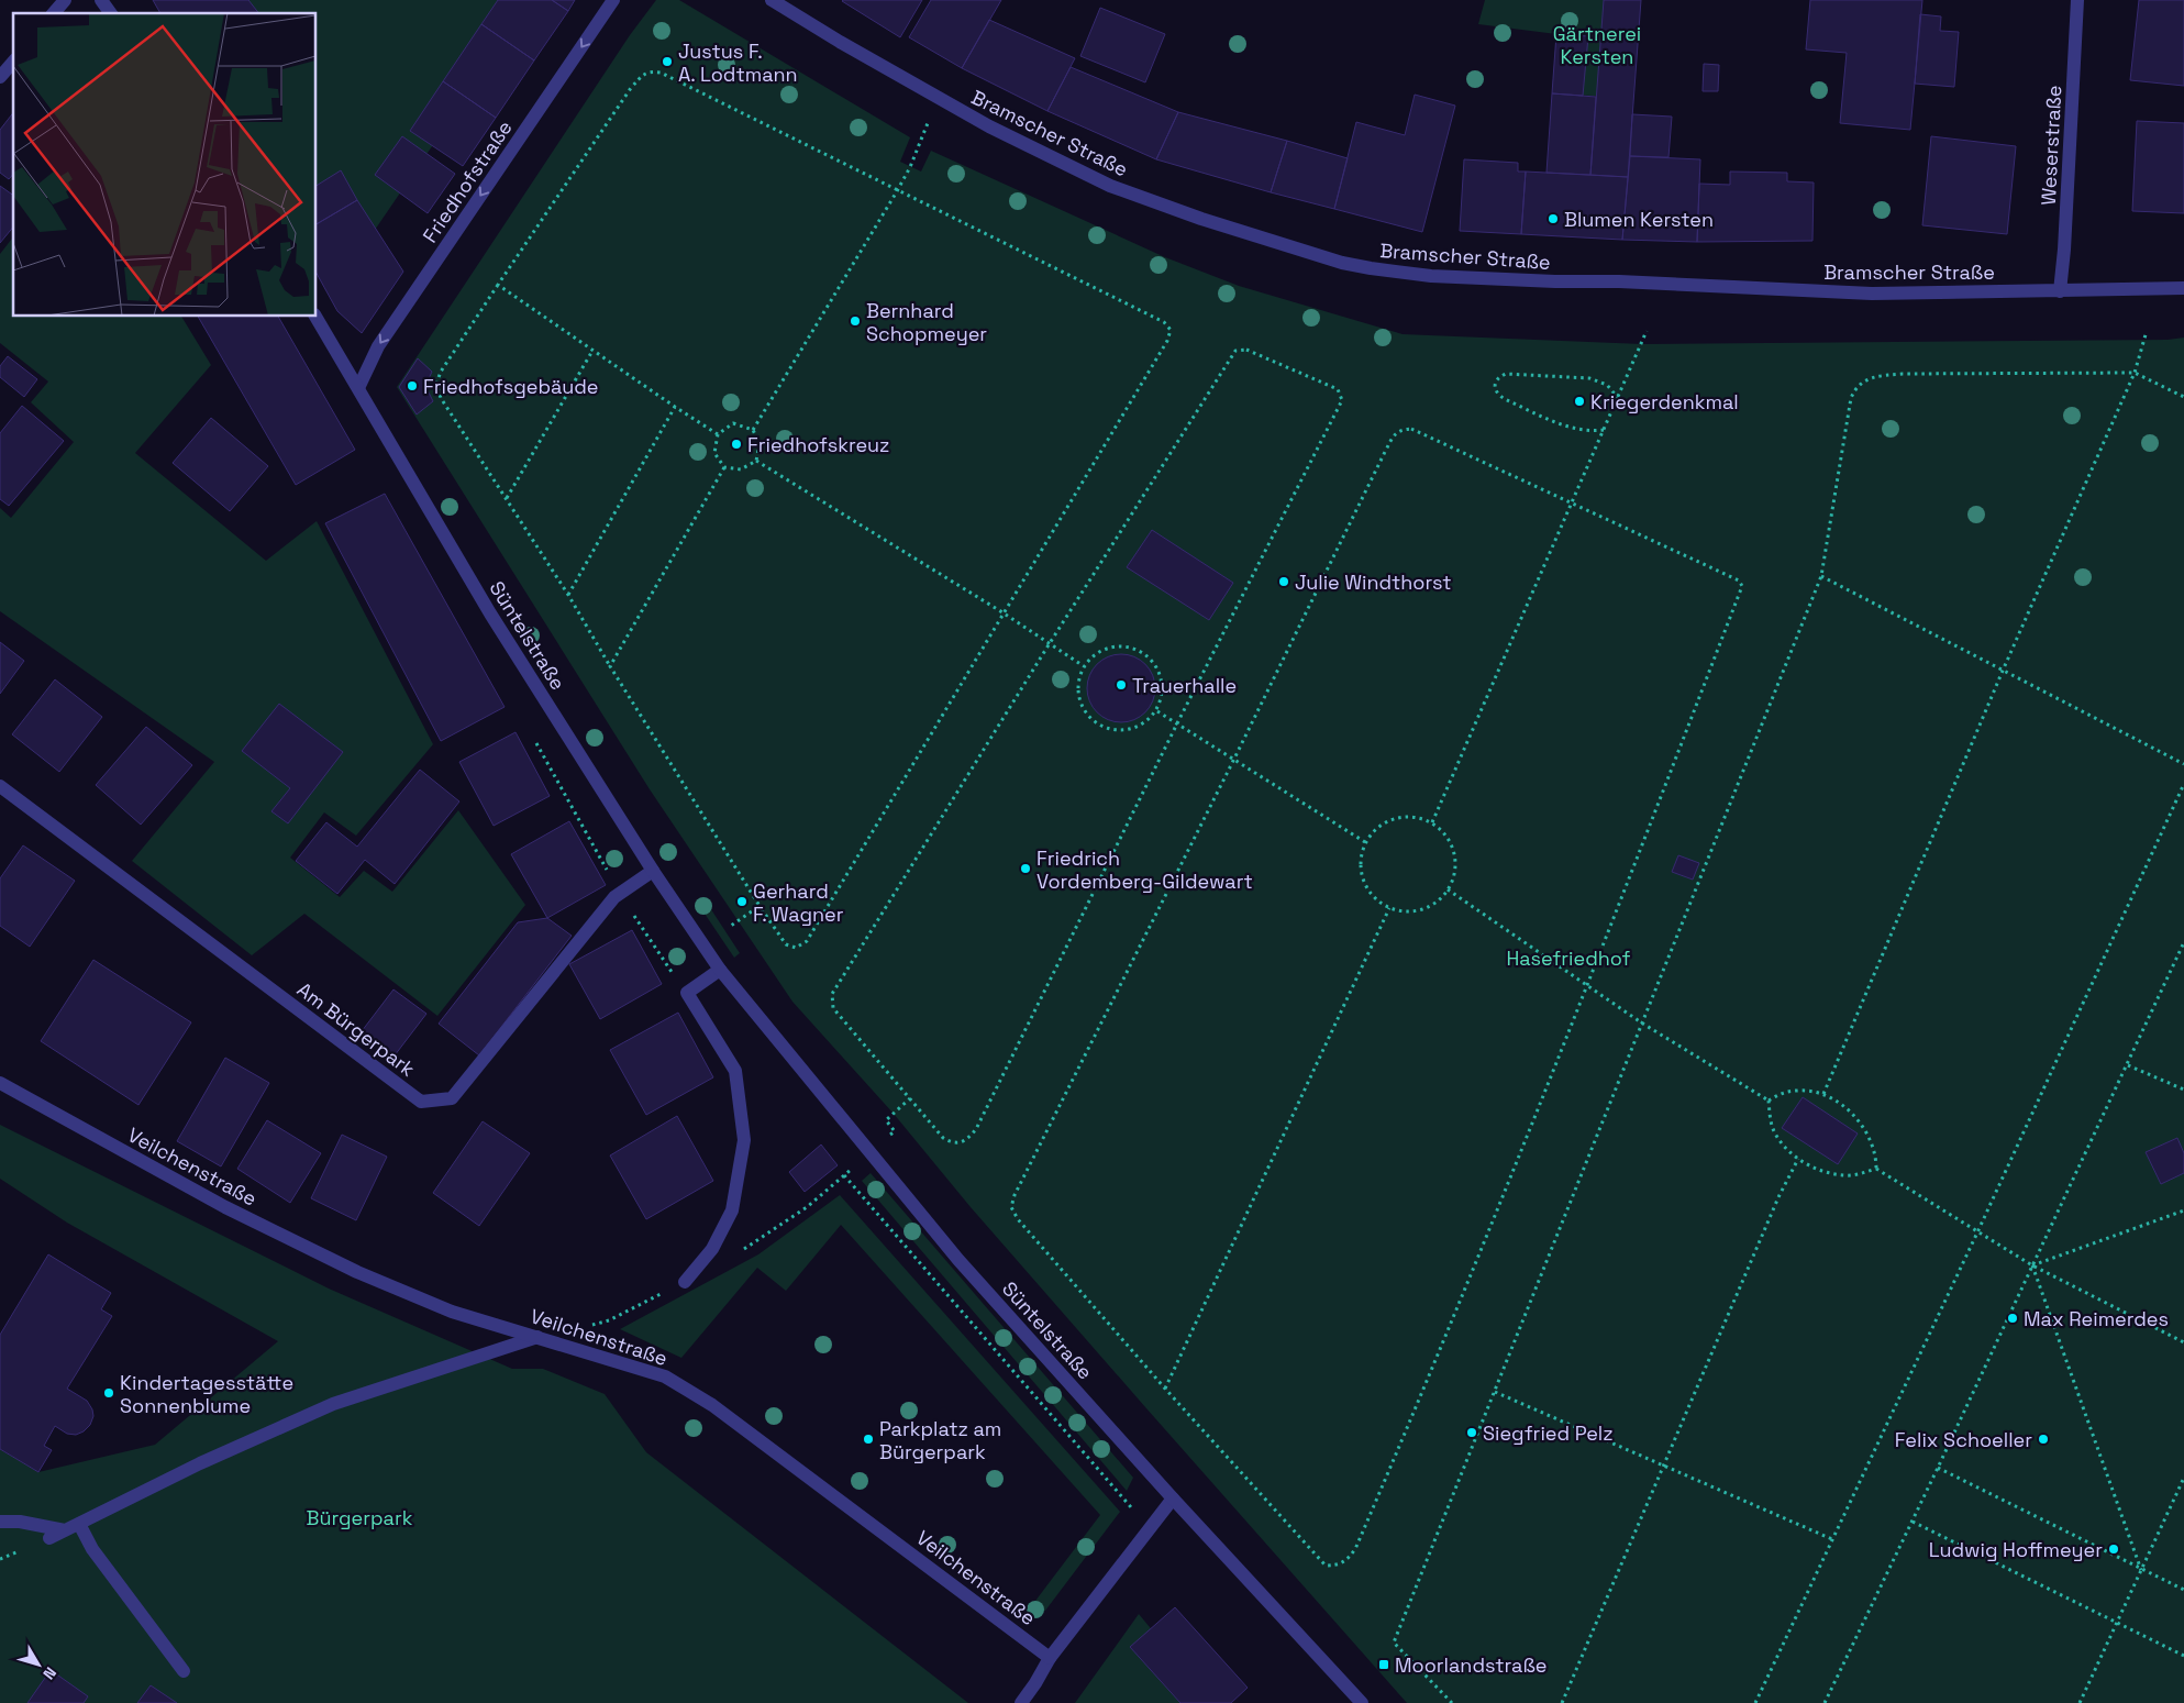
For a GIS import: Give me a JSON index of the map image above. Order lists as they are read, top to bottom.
{
  "streets": {
    "street": [
      "Bramscher Straße",
      "Weserstraße",
      "Friedhofstraße",
      "Süntelstraße",
      "Am Bürgerpark",
      "Veilchenstraße"
    ]
  },
  "crossings": [
    ["Bramscher Straße", "Weserstraße"],
    ["Friedhofstraße", "Süntelstraße"],
    ["Süntelstraße", "Am Bürgerpark"]
  ],
  "one_way": ["Friedhofstraße"],
  "parks": ["Gärtnerei Kersten", "Hasefriedhof", "Bürgerpark"],
  "places": {
    "other": [
      "Justus F. A. Lodtmann",
      "Blumen Kersten",
      "Bernhard Schopmeyer",
      "Friedhofsgebäude",
      "Kriegerdenkmal",
      "Friedhofskreuz",
      "Julie Windthorst",
      "Trauerhalle",
      "Friedrich Vordemberg-Gildewart",
      "Gerhard F. Wagner",
      "Max Reimerdes",
      "Kindertagesstätte Sonnenblume",
      "Siegfried Pelz",
      "Parkplatz am Bürgerpark",
      "Felix Schoeller",
      "Ludwig Hoffmeyer"
    ],
    "transit": ["Moorlandstraße"]
  },
  "north": "bottom right"
}
